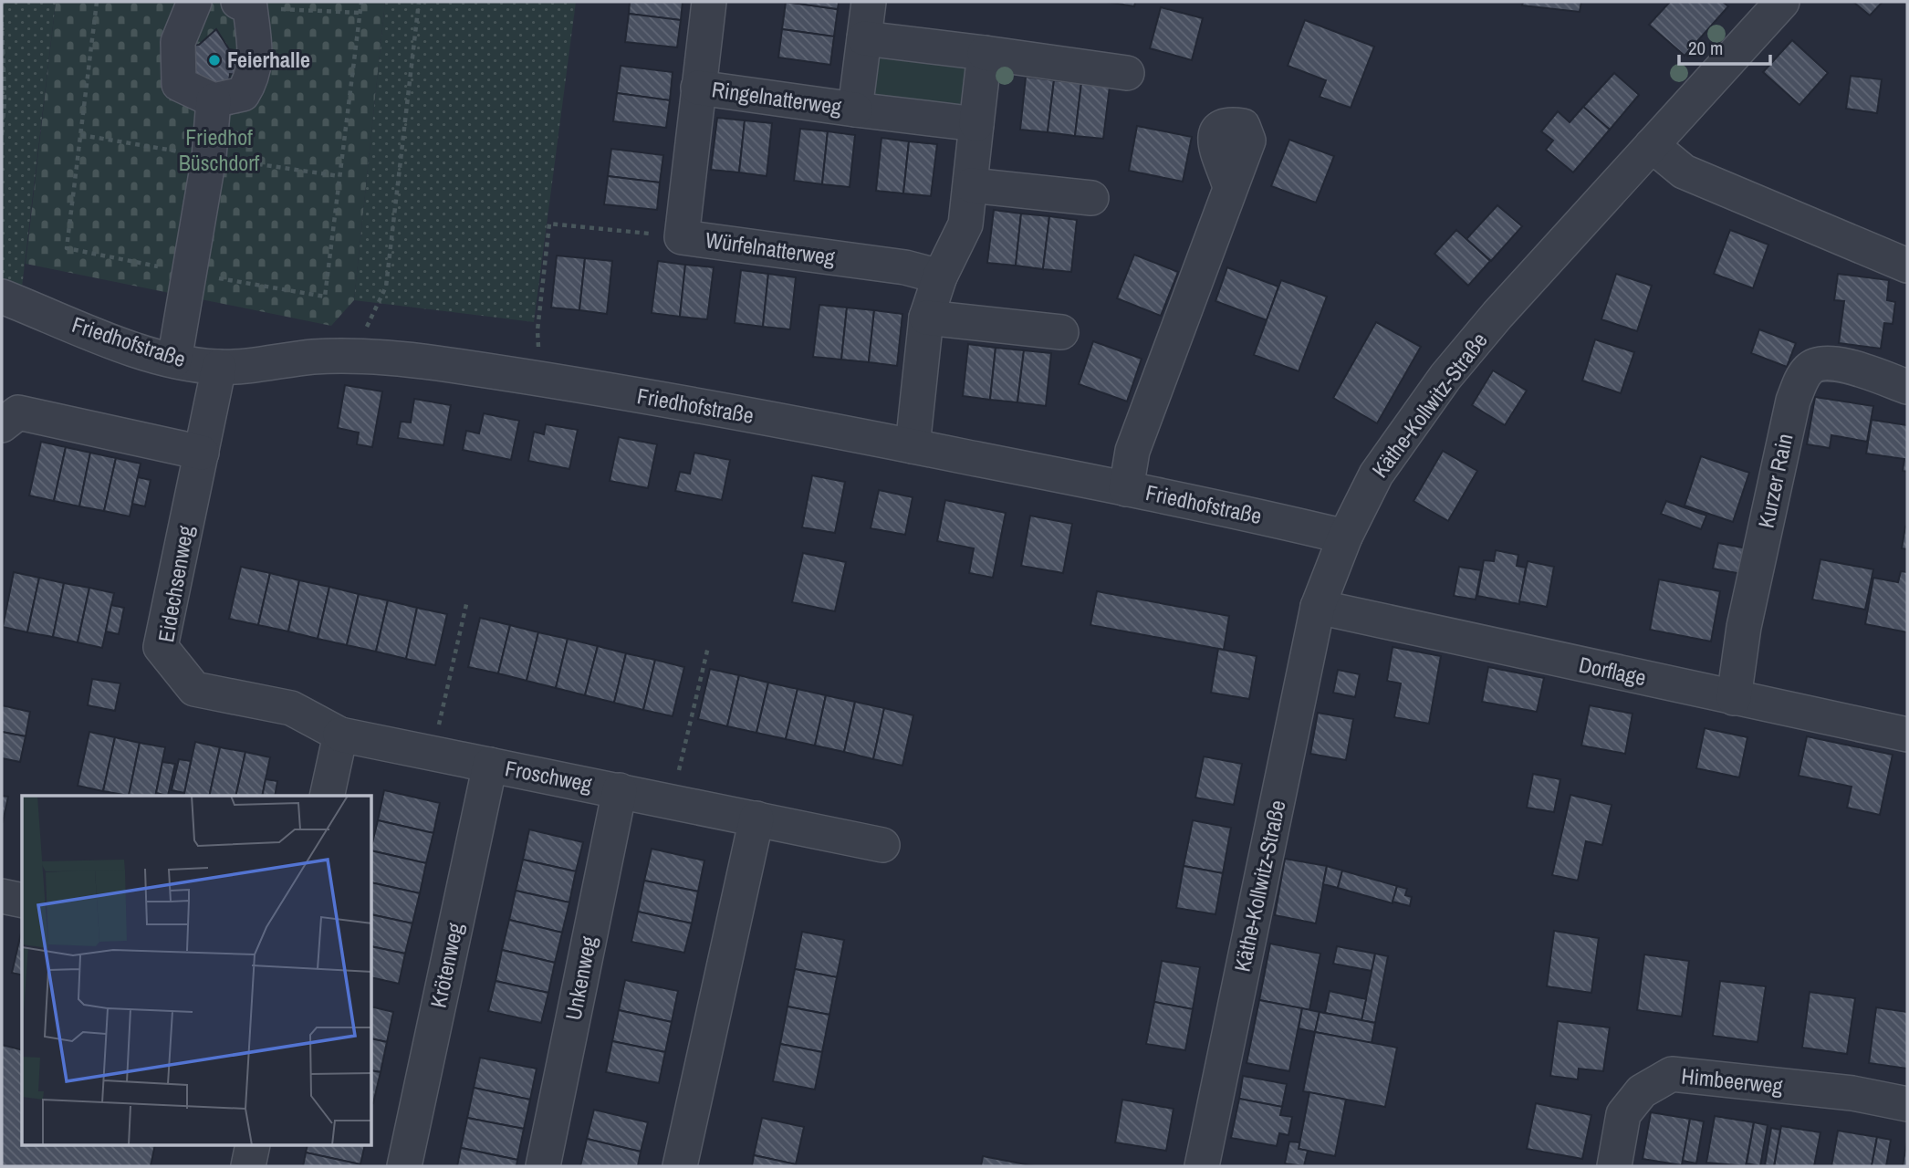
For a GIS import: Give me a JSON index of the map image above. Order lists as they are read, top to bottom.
{
  "streets": {
    "street": [
      "Ringelnatterweg",
      "Würfelnatterweg",
      "Friedhofstraße",
      "Käthe-Kollwitz-Straße",
      "Kurzer Rain",
      "Eidechsenweg",
      "Dorflage",
      "Froschweg",
      "Krötenweg",
      "Unkenweg",
      "Himbeerweg"
    ]
  },
  "crossings": [
    ["Ringelnatterweg", "Würfelnatterweg"],
    ["Friedhofstraße", "Käthe-Kollwitz-Straße"],
    ["Friedhofstraße", "Eidechsenweg"],
    ["Käthe-Kollwitz-Straße", "Dorflage"],
    ["Kurzer Rain", "Dorflage"],
    ["Eidechsenweg", "Froschweg"],
    ["Froschweg", "Krötenweg"],
    ["Froschweg", "Unkenweg"]
  ],
  "parks": ["Friedhof Büschdorf"],
  "places": ["Feierhalle"],
  "scale_bar": "20 m"
}
